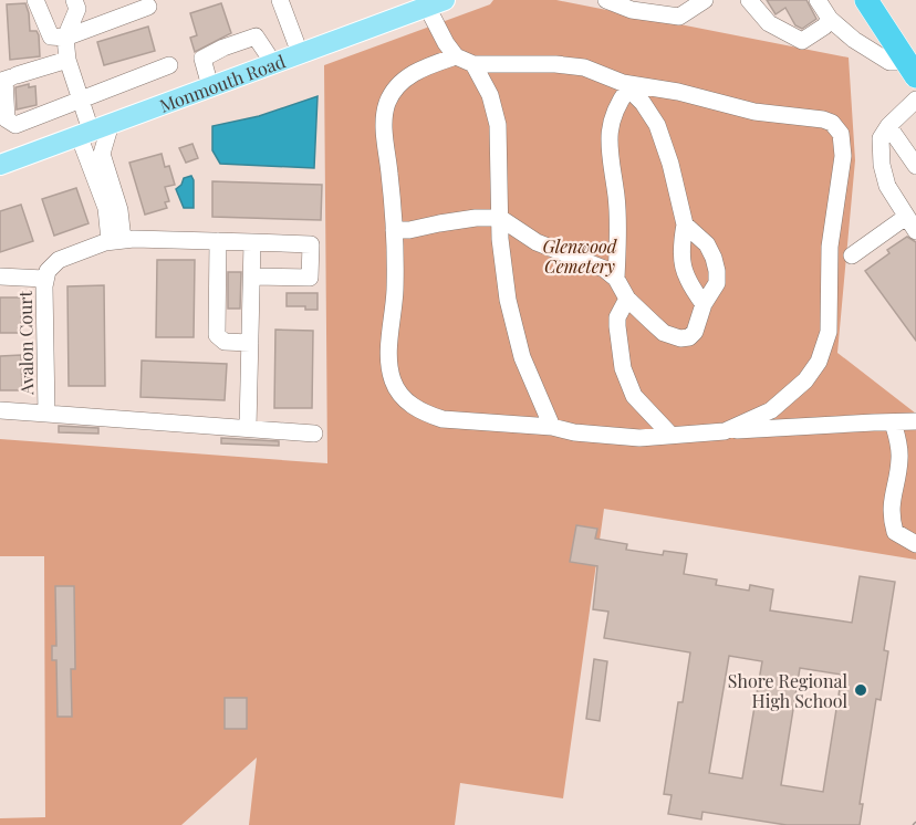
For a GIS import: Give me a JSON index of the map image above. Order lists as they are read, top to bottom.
{
  "streets": {
    "main road": ["Monmouth Road"],
    "lane": ["Avalon Court"]
  },
  "parks": ["Glenwood Cemetery"],
  "places": ["Shore Regional High School"]
}
